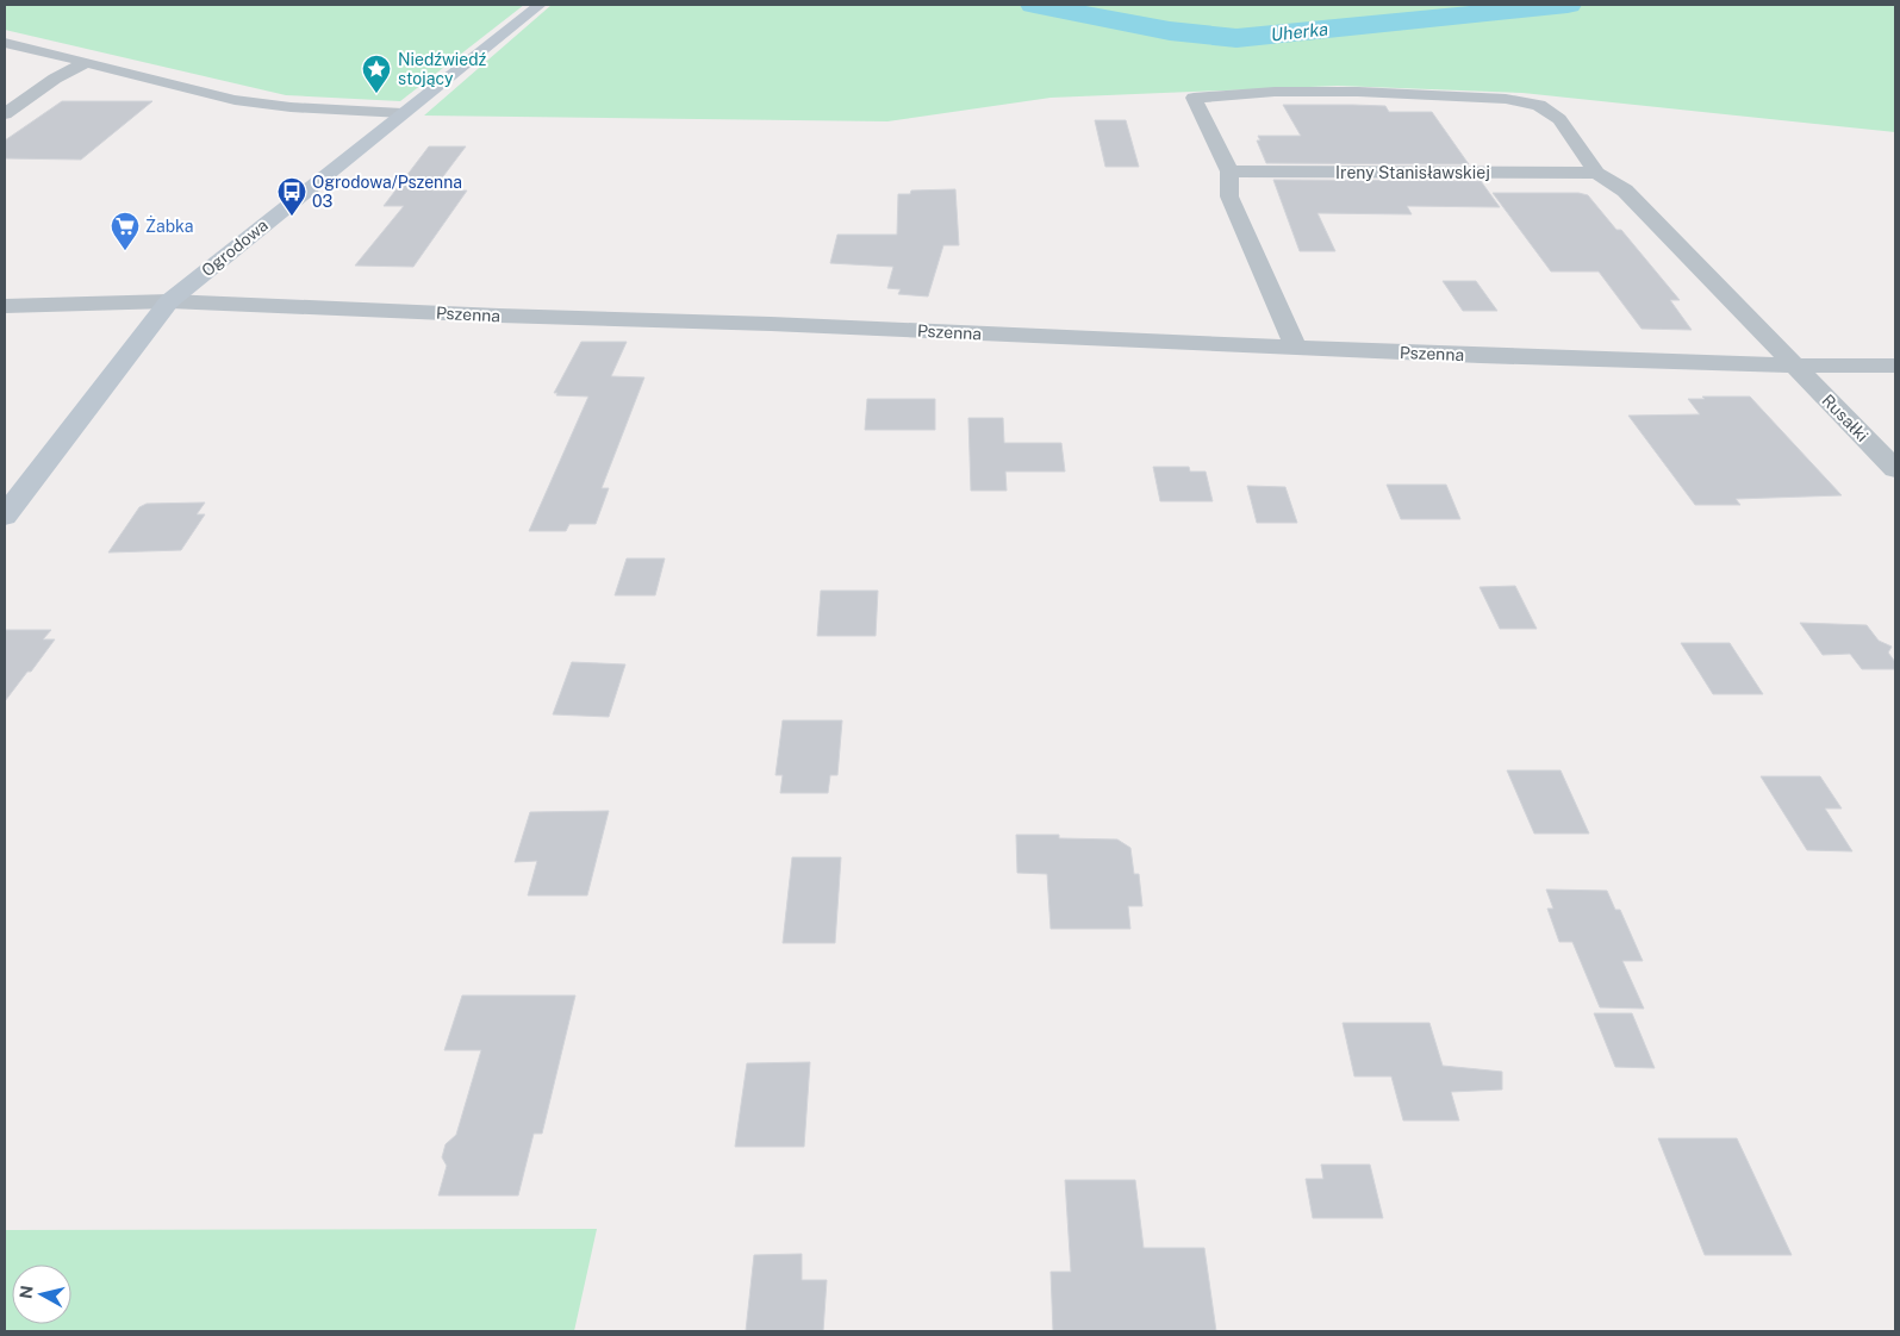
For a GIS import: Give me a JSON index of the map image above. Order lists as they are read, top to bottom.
{
  "streets": {
    "street": [
      "Ireny Stanisławskiej",
      "Ogrodowa",
      "Pszenna",
      "Rusałki"
    ]
  },
  "crossings": [
    ["Ireny Stanisławskiej", "Rusałki"],
    ["Ogrodowa", "Pszenna"],
    ["Pszenna", "Rusałki"]
  ],
  "water": ["Uherka"],
  "places": {
    "place": ["Niedźwiedź stojący"],
    "bus stop": ["Ogrodowa/Pszenna 03"],
    "supermarket": ["Żabka"]
  },
  "north": "left"
}
